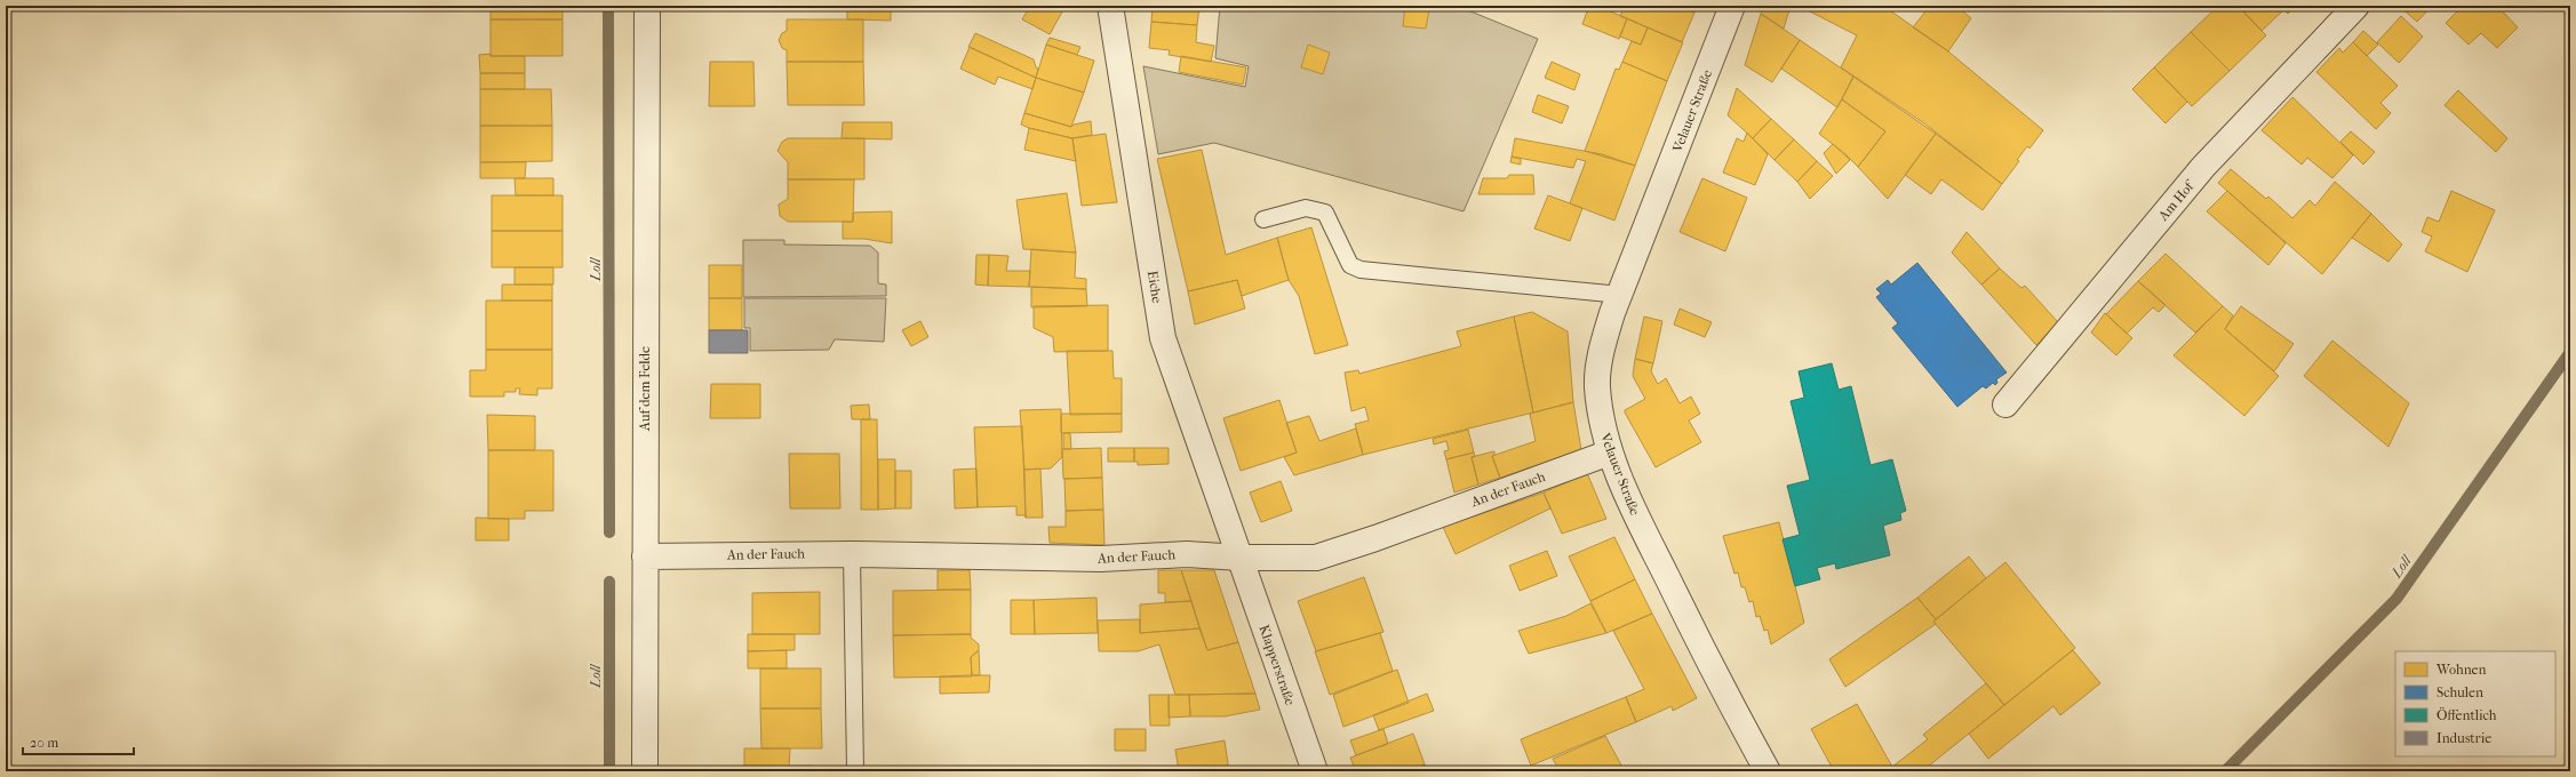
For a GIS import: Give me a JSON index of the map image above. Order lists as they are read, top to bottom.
{
  "streets": {
    "street": [
      "Velauer Straße",
      "Am Hof",
      "Eiche",
      "Auf dem Felde",
      "An der Fauch",
      "Klapperstraße"
    ]
  },
  "crossings": [
    ["Velauer Straße", "An der Fauch"],
    ["Eiche", "An der Fauch"],
    ["Eiche", "Klapperstraße"],
    ["Auf dem Felde", "An der Fauch"],
    ["An der Fauch", "Klapperstraße"]
  ],
  "water": ["Loll"],
  "legend": [
    "Wohnen",
    "Schulen",
    "Öffentlich",
    "Industrie"
  ],
  "scale_bar": "20 m"
}
